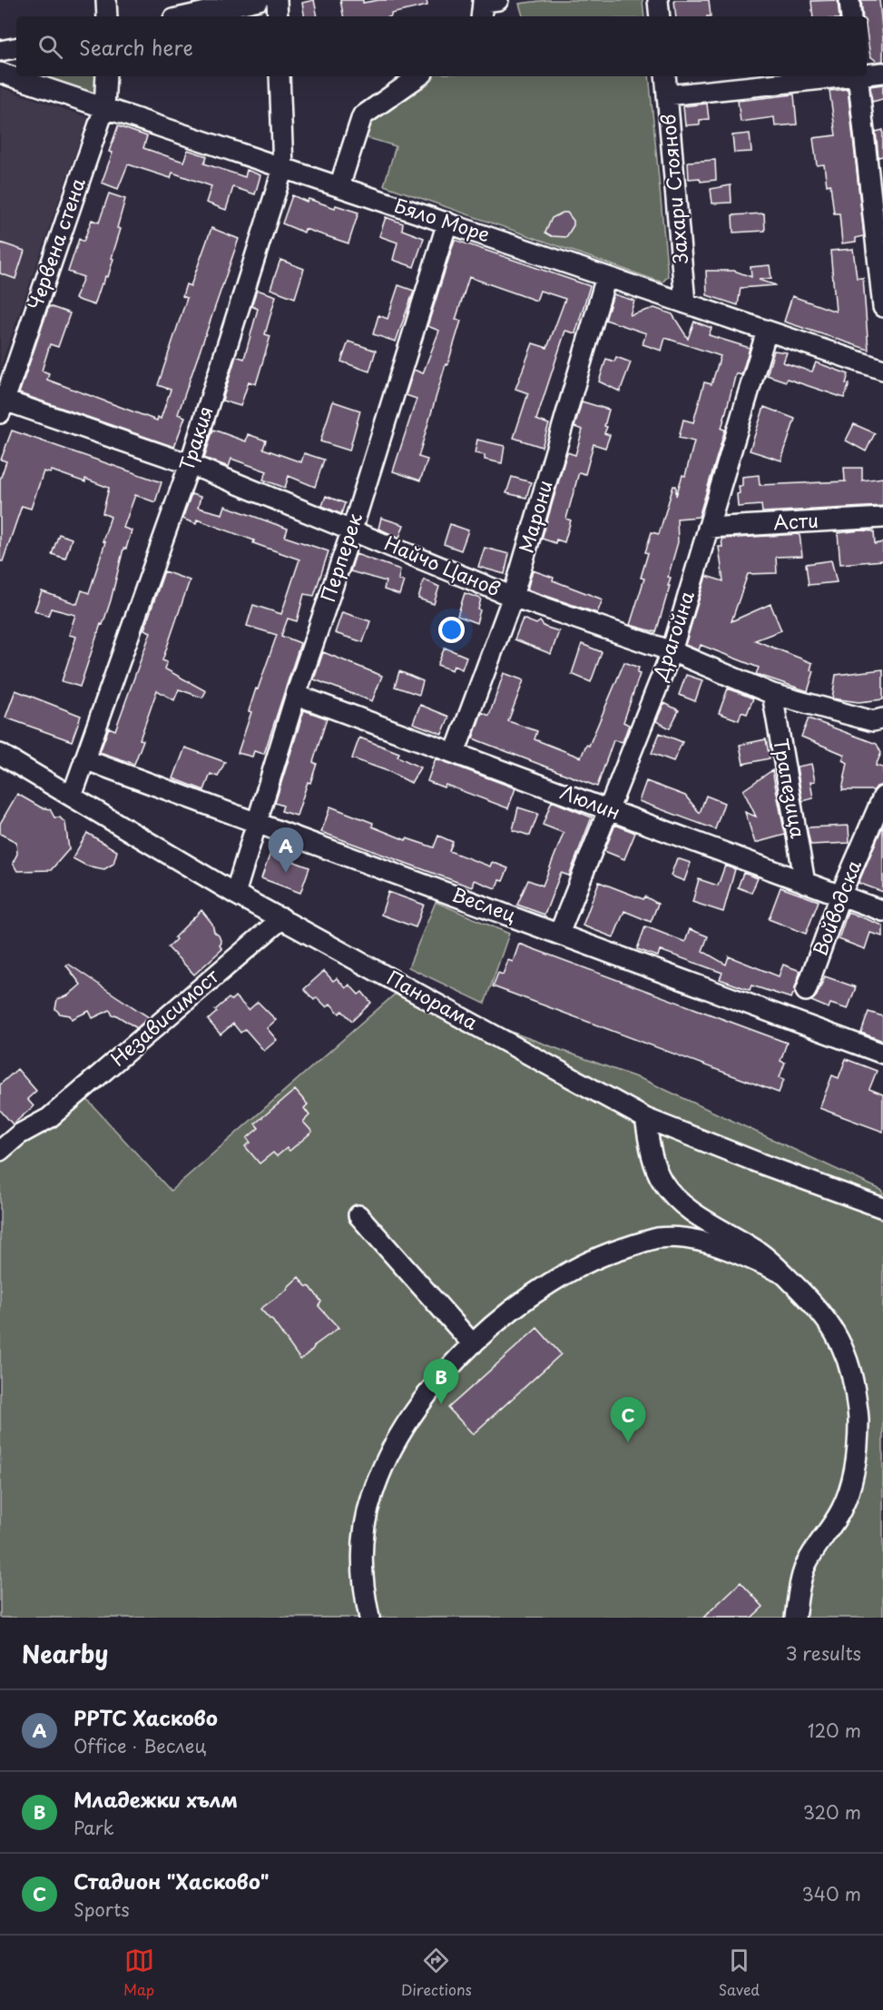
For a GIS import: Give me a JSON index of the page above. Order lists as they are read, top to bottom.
{
  "streets": {
    "street": [
      "Захари Стоянов",
      "Бяло Море",
      "Червена стена",
      "Тракия",
      "Марони",
      "Асти",
      "Перперек",
      "Найчо Цанов",
      "Драгойна",
      "Трапезица",
      "Люлин",
      "Веслец",
      "Войводска",
      "Панорама",
      "Независимост"
    ]
  },
  "crossings": [
    ["Захари Стоянов", "Бяло Море"],
    ["Бяло Море", "Червена стена"],
    ["Бяло Море", "Тракия"],
    ["Бяло Море", "Марони"],
    ["Бяло Море", "Перперек"],
    ["Бяло Море", "Драгойна"],
    ["Червена стена", "Найчо Цанов"],
    ["Тракия", "Найчо Цанов"],
    ["Тракия", "Веслец"],
    ["Тракия", "Панорама"],
    ["Марони", "Найчо Цанов"],
    ["Марони", "Люлин"],
    ["Асти", "Драгойна"],
    ["Перперек", "Найчо Цанов"],
    ["Перперек", "Люлин"],
    ["Перперек", "Веслец"],
    ["Перперек", "Панорама"],
    ["Найчо Цанов", "Драгойна"],
    ["Найчо Цанов", "Трапезица"],
    ["Драгойна", "Люлин"],
    ["Драгойна", "Веслец"],
    ["Трапезица", "Люлин"],
    ["Люлин", "Войводска"],
    ["Панорама", "Независимост"]
  ],
  "page": {
    "search": "Search here",
    "pins": ["A", "B", "C"],
    "heading": ["Nearby", "3 results"],
    "list": [
      {
        "mark": "A",
        "name": "РРТС Хасково",
        "note": "Office · Веслец",
        "value": "120 m"
      },
      {
        "mark": "B",
        "name": "Младежки хълм",
        "note": "Park",
        "value": "320 m"
      },
      {
        "mark": "C",
        "name": "Стадион \"Хасково\"",
        "note": "Sports",
        "value": "340 m"
      }
    ],
    "nav": ["Map", "Directions", "Saved"]
  }
}
